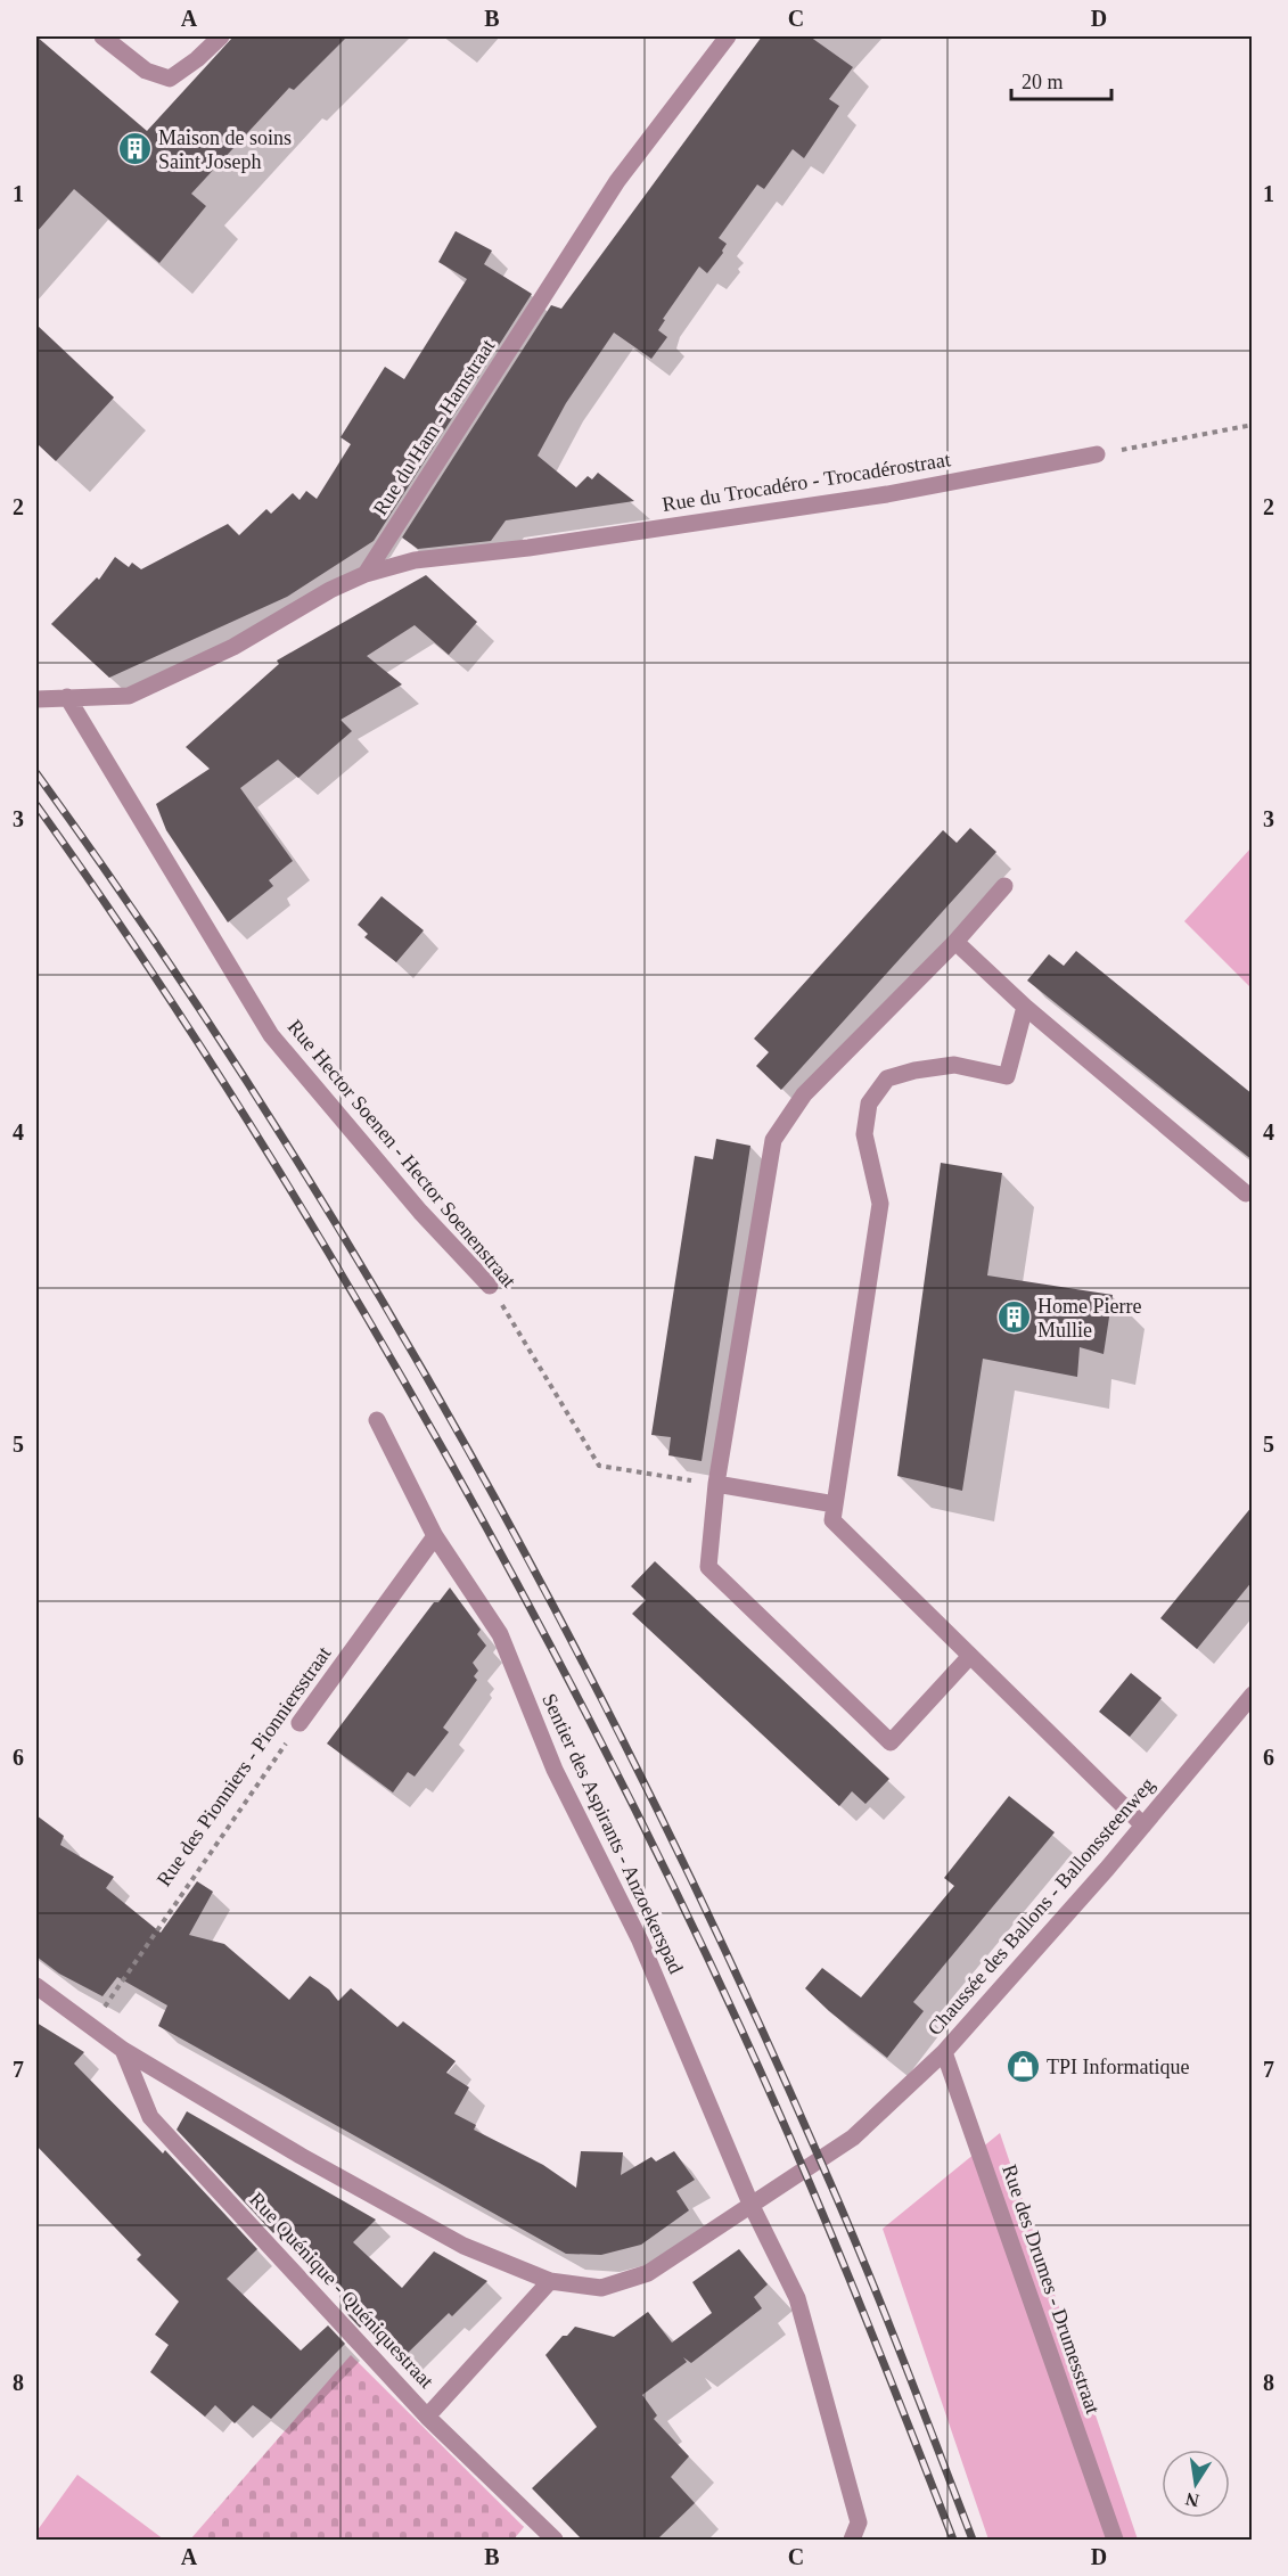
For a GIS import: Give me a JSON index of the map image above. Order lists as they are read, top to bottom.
{
  "streets": {
    "street": [
      "Rue du Ham - Hamstraat",
      "Rue du Trocadéro - Trocadérostraat",
      "Rue Hector Soenen - Hector Soenenstraat",
      "Rue des Pionniers - Pionniersstraat",
      "Sentier des Aspirants - Anzoekerspad",
      "Chaussée des Ballons - Ballonssteenweg",
      "Rue des Drumes - Drumesstraat",
      "Rue Quénique - Quéniquestraat"
    ]
  },
  "crossings": [
    ["Rue du Ham - Hamstraat", "Rue du Trocadéro - Trocadérostraat"],
    ["Rue des Pionniers - Pionniersstraat", "Sentier des Aspirants - Anzoekerspad"],
    ["Rue des Pionniers - Pionniersstraat", "Chaussée des Ballons - Ballonssteenweg"],
    ["Sentier des Aspirants - Anzoekerspad", "Chaussée des Ballons - Ballonssteenweg"],
    ["Chaussée des Ballons - Ballonssteenweg", "Rue des Drumes - Drumesstraat"],
    ["Chaussée des Ballons - Ballonssteenweg", "Rue Quénique - Quéniquestraat"]
  ],
  "places": {
    "building": ["Maison de soins Saint Joseph", "Home Pierre Mullie"],
    "shop": ["TPI Informatique"]
  },
  "scale_bar": "20 m",
  "north": "bottom",
  "grid": {
    "columns": [
      "A",
      "B",
      "C",
      "D"
    ],
    "rows": [
      "1",
      "2",
      "3",
      "4",
      "5",
      "6",
      "7",
      "8"
    ]
  }
}
